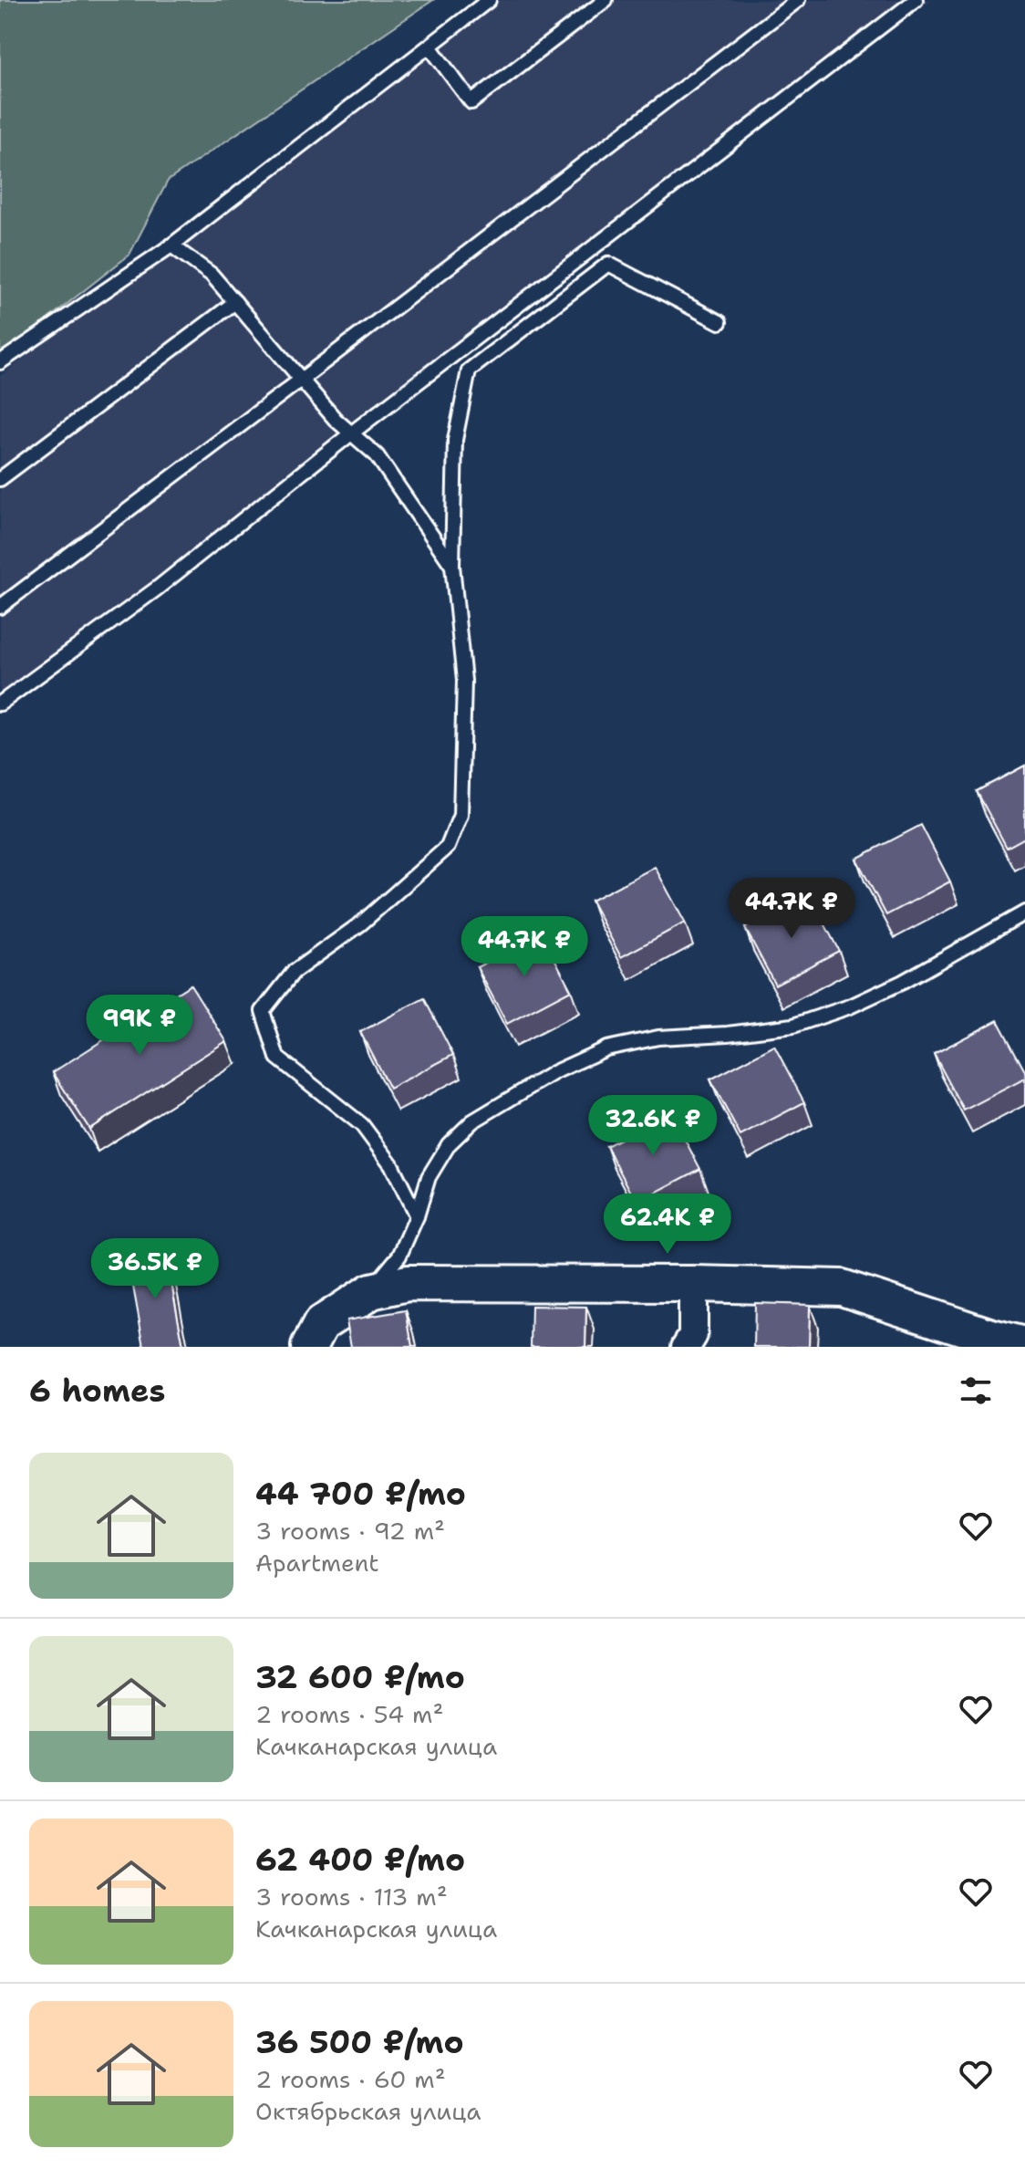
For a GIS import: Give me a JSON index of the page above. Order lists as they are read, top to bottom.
{
  "page": {
    "price": [
      "44.7K ₽",
      "44.7K ₽",
      "99K ₽",
      "32.6K ₽",
      "62.4K ₽",
      "36.5K ₽"
    ],
    "heading": "6 homes",
    "list": [
      {
        "name": "44 700 ₽/mo",
        "note": "3 rooms · 92 m² · Apartment"
      },
      {
        "name": "32 600 ₽/mo",
        "note": "2 rooms · 54 m² · Качканарская улица"
      },
      {
        "name": "62 400 ₽/mo",
        "note": "3 rooms · 113 m² · Качканарская улица"
      },
      {
        "name": "36 500 ₽/mo",
        "note": "2 rooms · 60 m² · Октябрьская улица"
      }
    ]
  }
}
